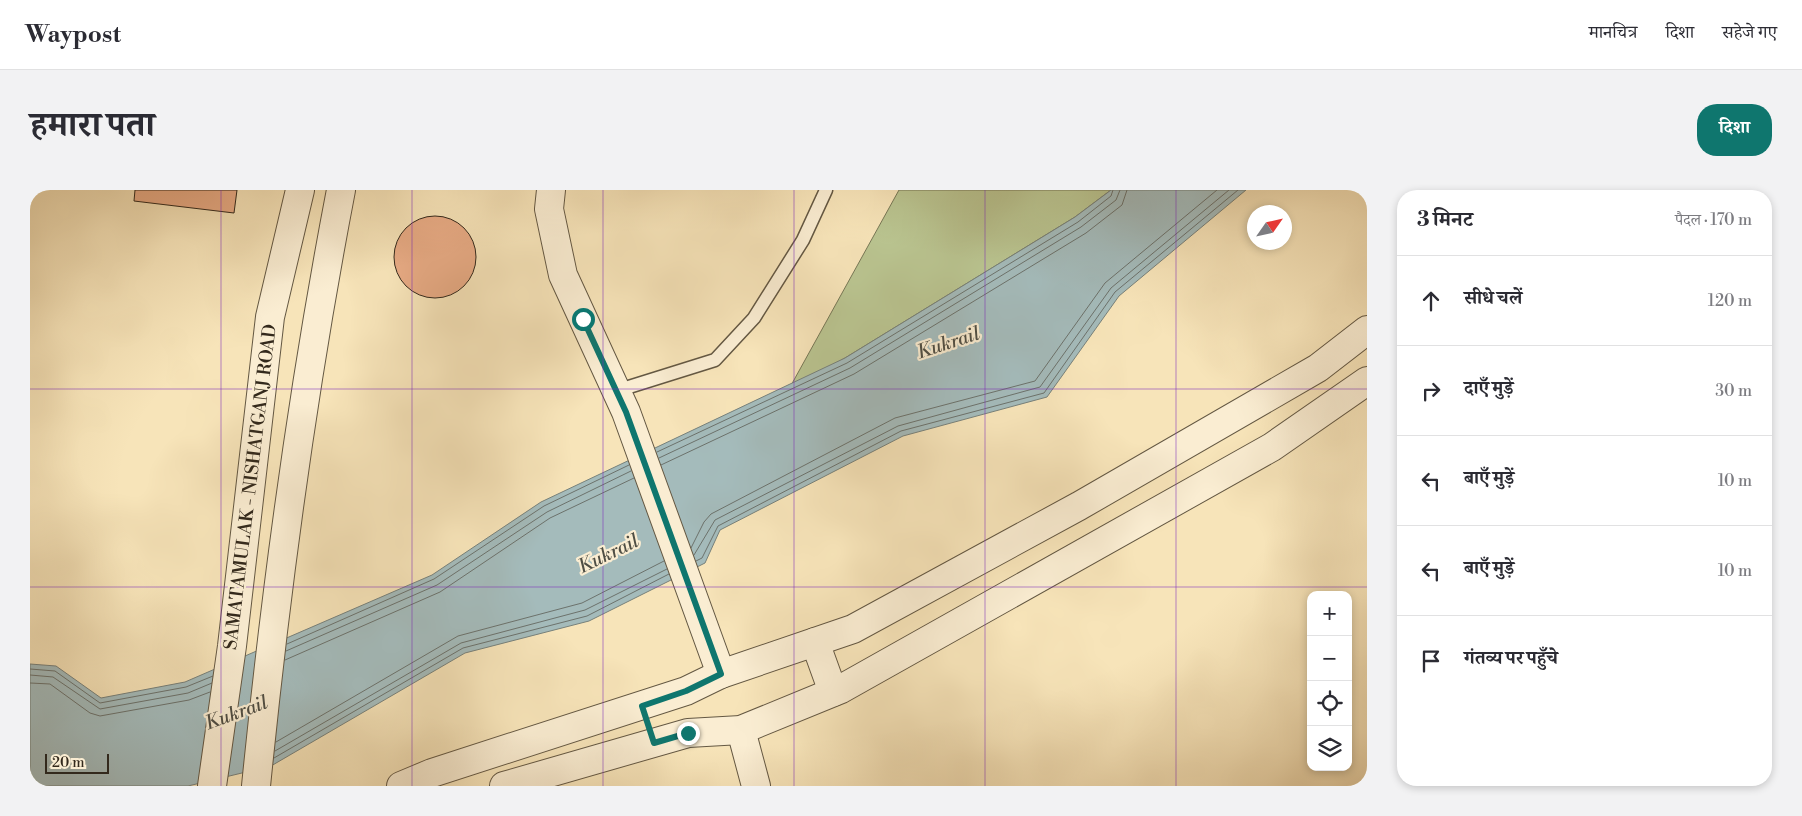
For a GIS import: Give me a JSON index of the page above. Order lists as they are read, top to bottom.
{
  "streets": {
    "street": ["SAMATAMULAK - NISHATGANJ ROAD"]
  },
  "water": ["Kukrail"],
  "scale_bar": "20 m",
  "north": "top right",
  "page": {
    "header": "Waypost",
    "nav": ["मानचित्र", "दिशा", "सहेजे गए"],
    "title": "हमारा पता",
    "buttons": "दिशा",
    "heading": ["3 मिनट", "पैदल · 170 m"],
    "list": [
      ["सीधे चलें", "120 m"],
      ["दाएँ मुड़ें", "30 m"],
      ["बाएँ मुड़ें", "10 m"],
      ["बाएँ मुड़ें", "10 m"],
      "गंतव्य पर पहुँचे"
    ],
    "map_buttons": ["+", "−"],
    "scale": "20 m"
  }
}
